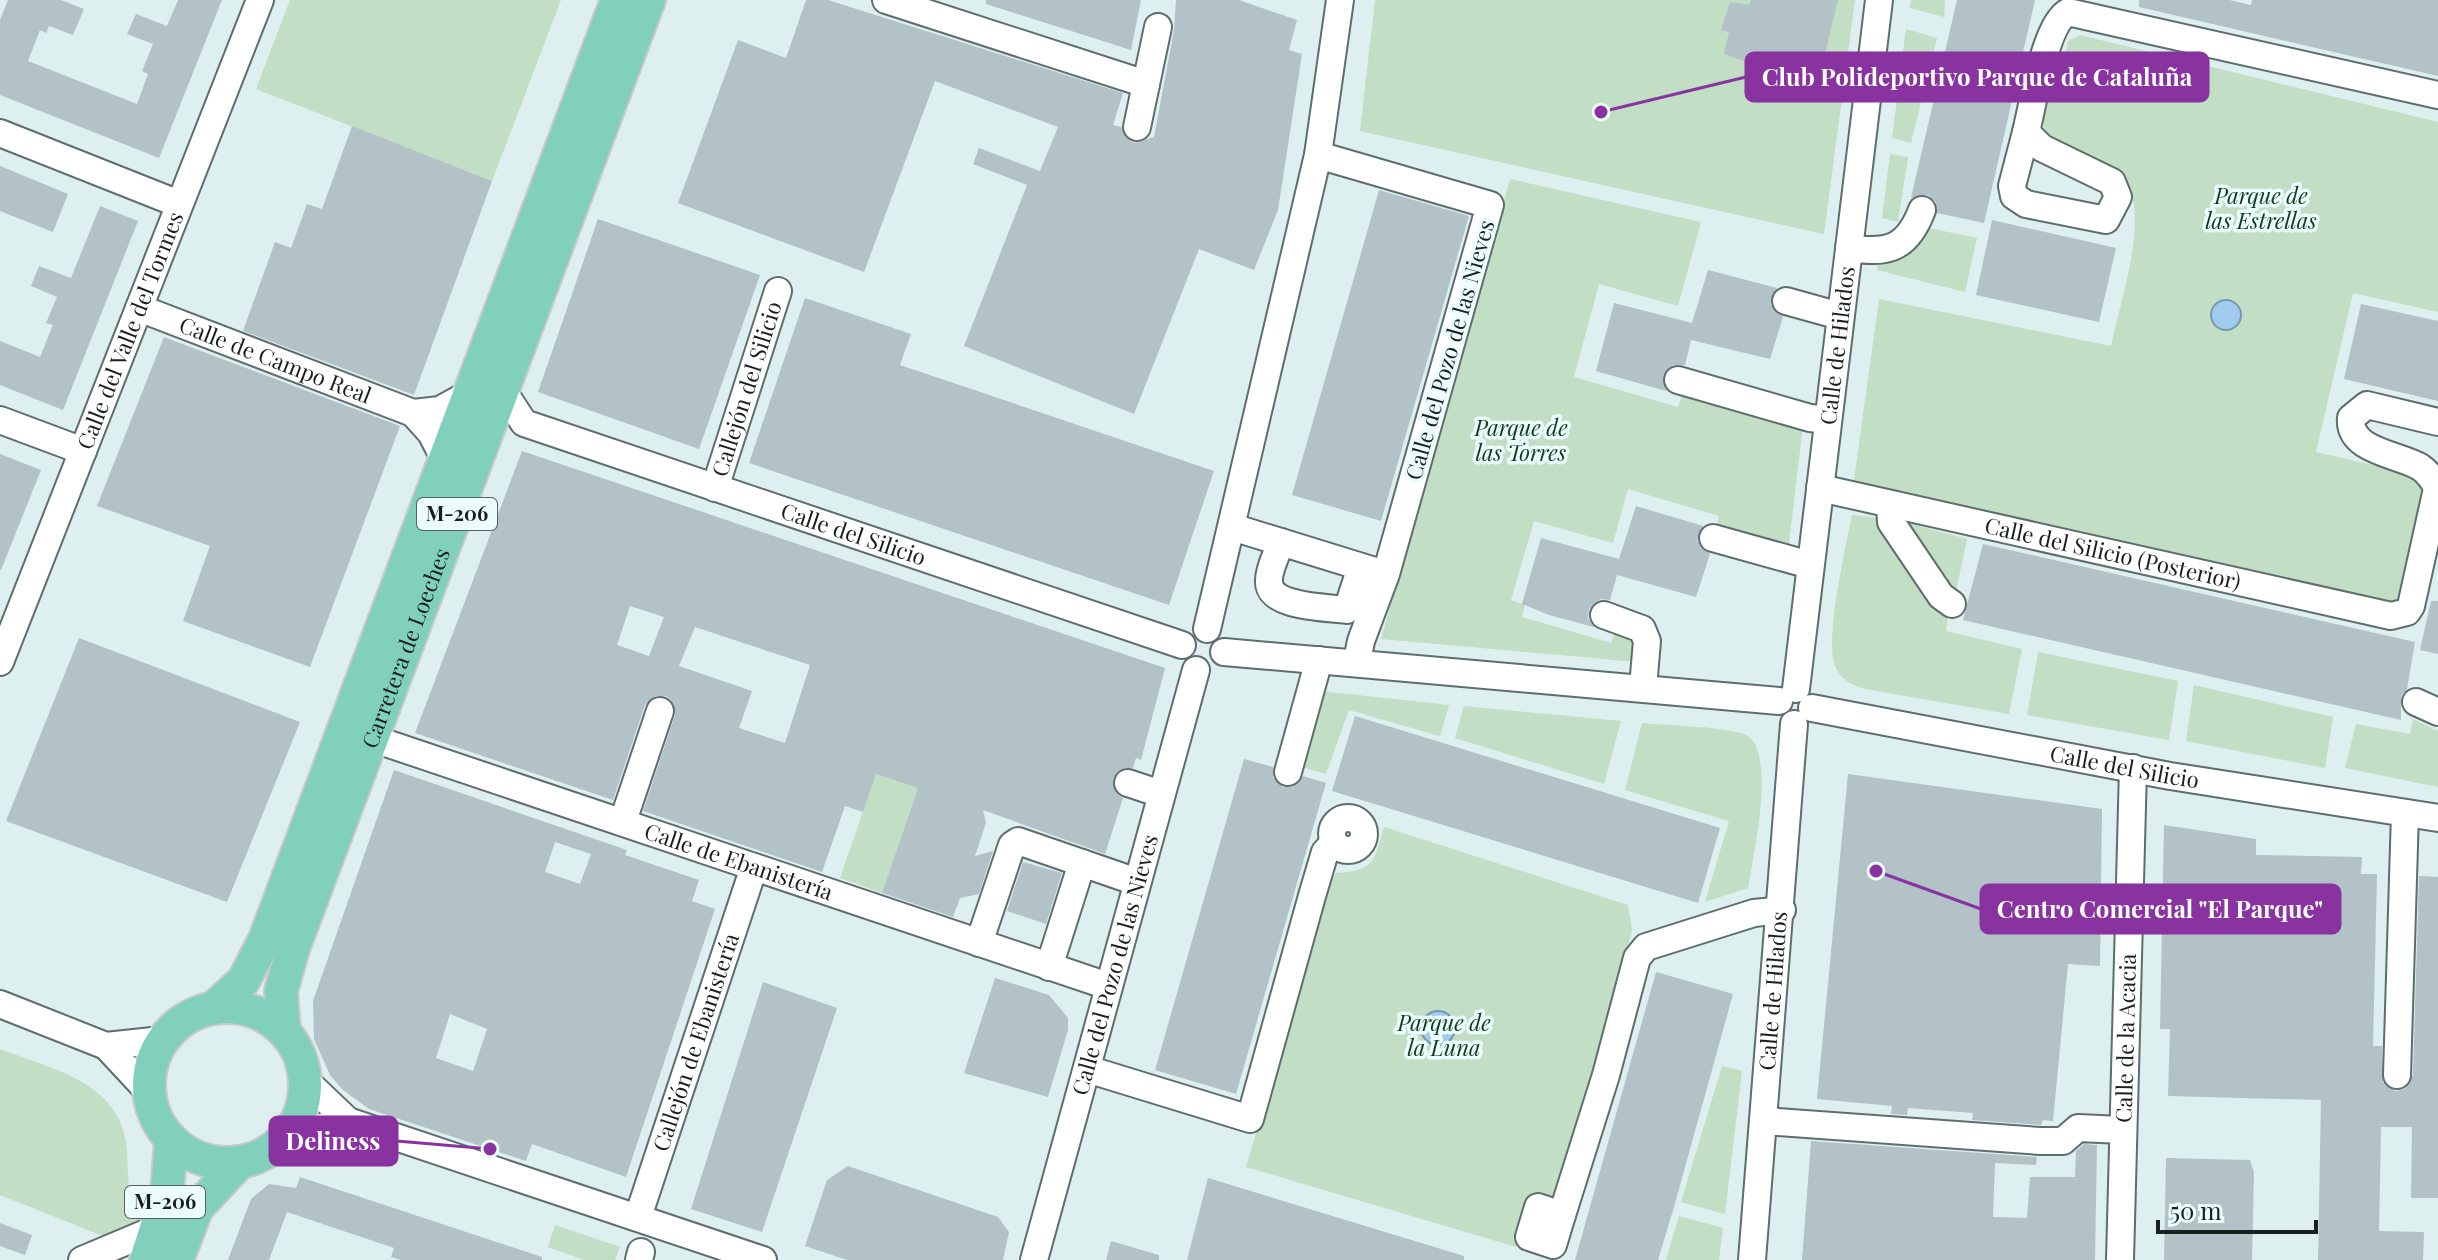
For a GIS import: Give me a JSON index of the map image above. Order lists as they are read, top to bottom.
{
  "streets": {
    "main road": ["M-206", "Carretera de Loeches"],
    "street": [
      "Calle del Valle del Tormes",
      "Calle de Hilados",
      "Calle del Pozo de las Nieves",
      "Calle de Campo Real",
      "Callejón del Silicio",
      "Calle del Silicio",
      "Calle del Silicio (Posterior)",
      "Calle de Ebanistería",
      "Calle de la Acacia",
      "Callejón de Ebanistería"
    ]
  },
  "crossings": [
    ["Calle del Valle del Tormes", "Calle de Campo Real"],
    ["Calle de Hilados", "Calle del Silicio"],
    ["Calle de Hilados", "Calle del Silicio (Posterior)"],
    ["Calle del Pozo de las Nieves", "Calle del Silicio"],
    ["Calle del Pozo de las Nieves", "Calle de Ebanistería"],
    ["Callejón del Silicio", "Calle del Silicio"],
    ["M-206", "Carretera de Loeches"],
    ["Calle del Silicio", "Calle de la Acacia"],
    ["Carretera de Loeches", "Calle de Ebanistería"],
    ["Calle de Ebanistería", "Callejón de Ebanistería"]
  ],
  "parks": ["Parque de las Estrellas", "Parque de las Torres", "Parque de la Luna"],
  "places": ["Club Polideportivo Parque de Cataluña", "Centro Comercial \"El Parque\"", "Deliness"],
  "scale_bar": "50 m"
}
